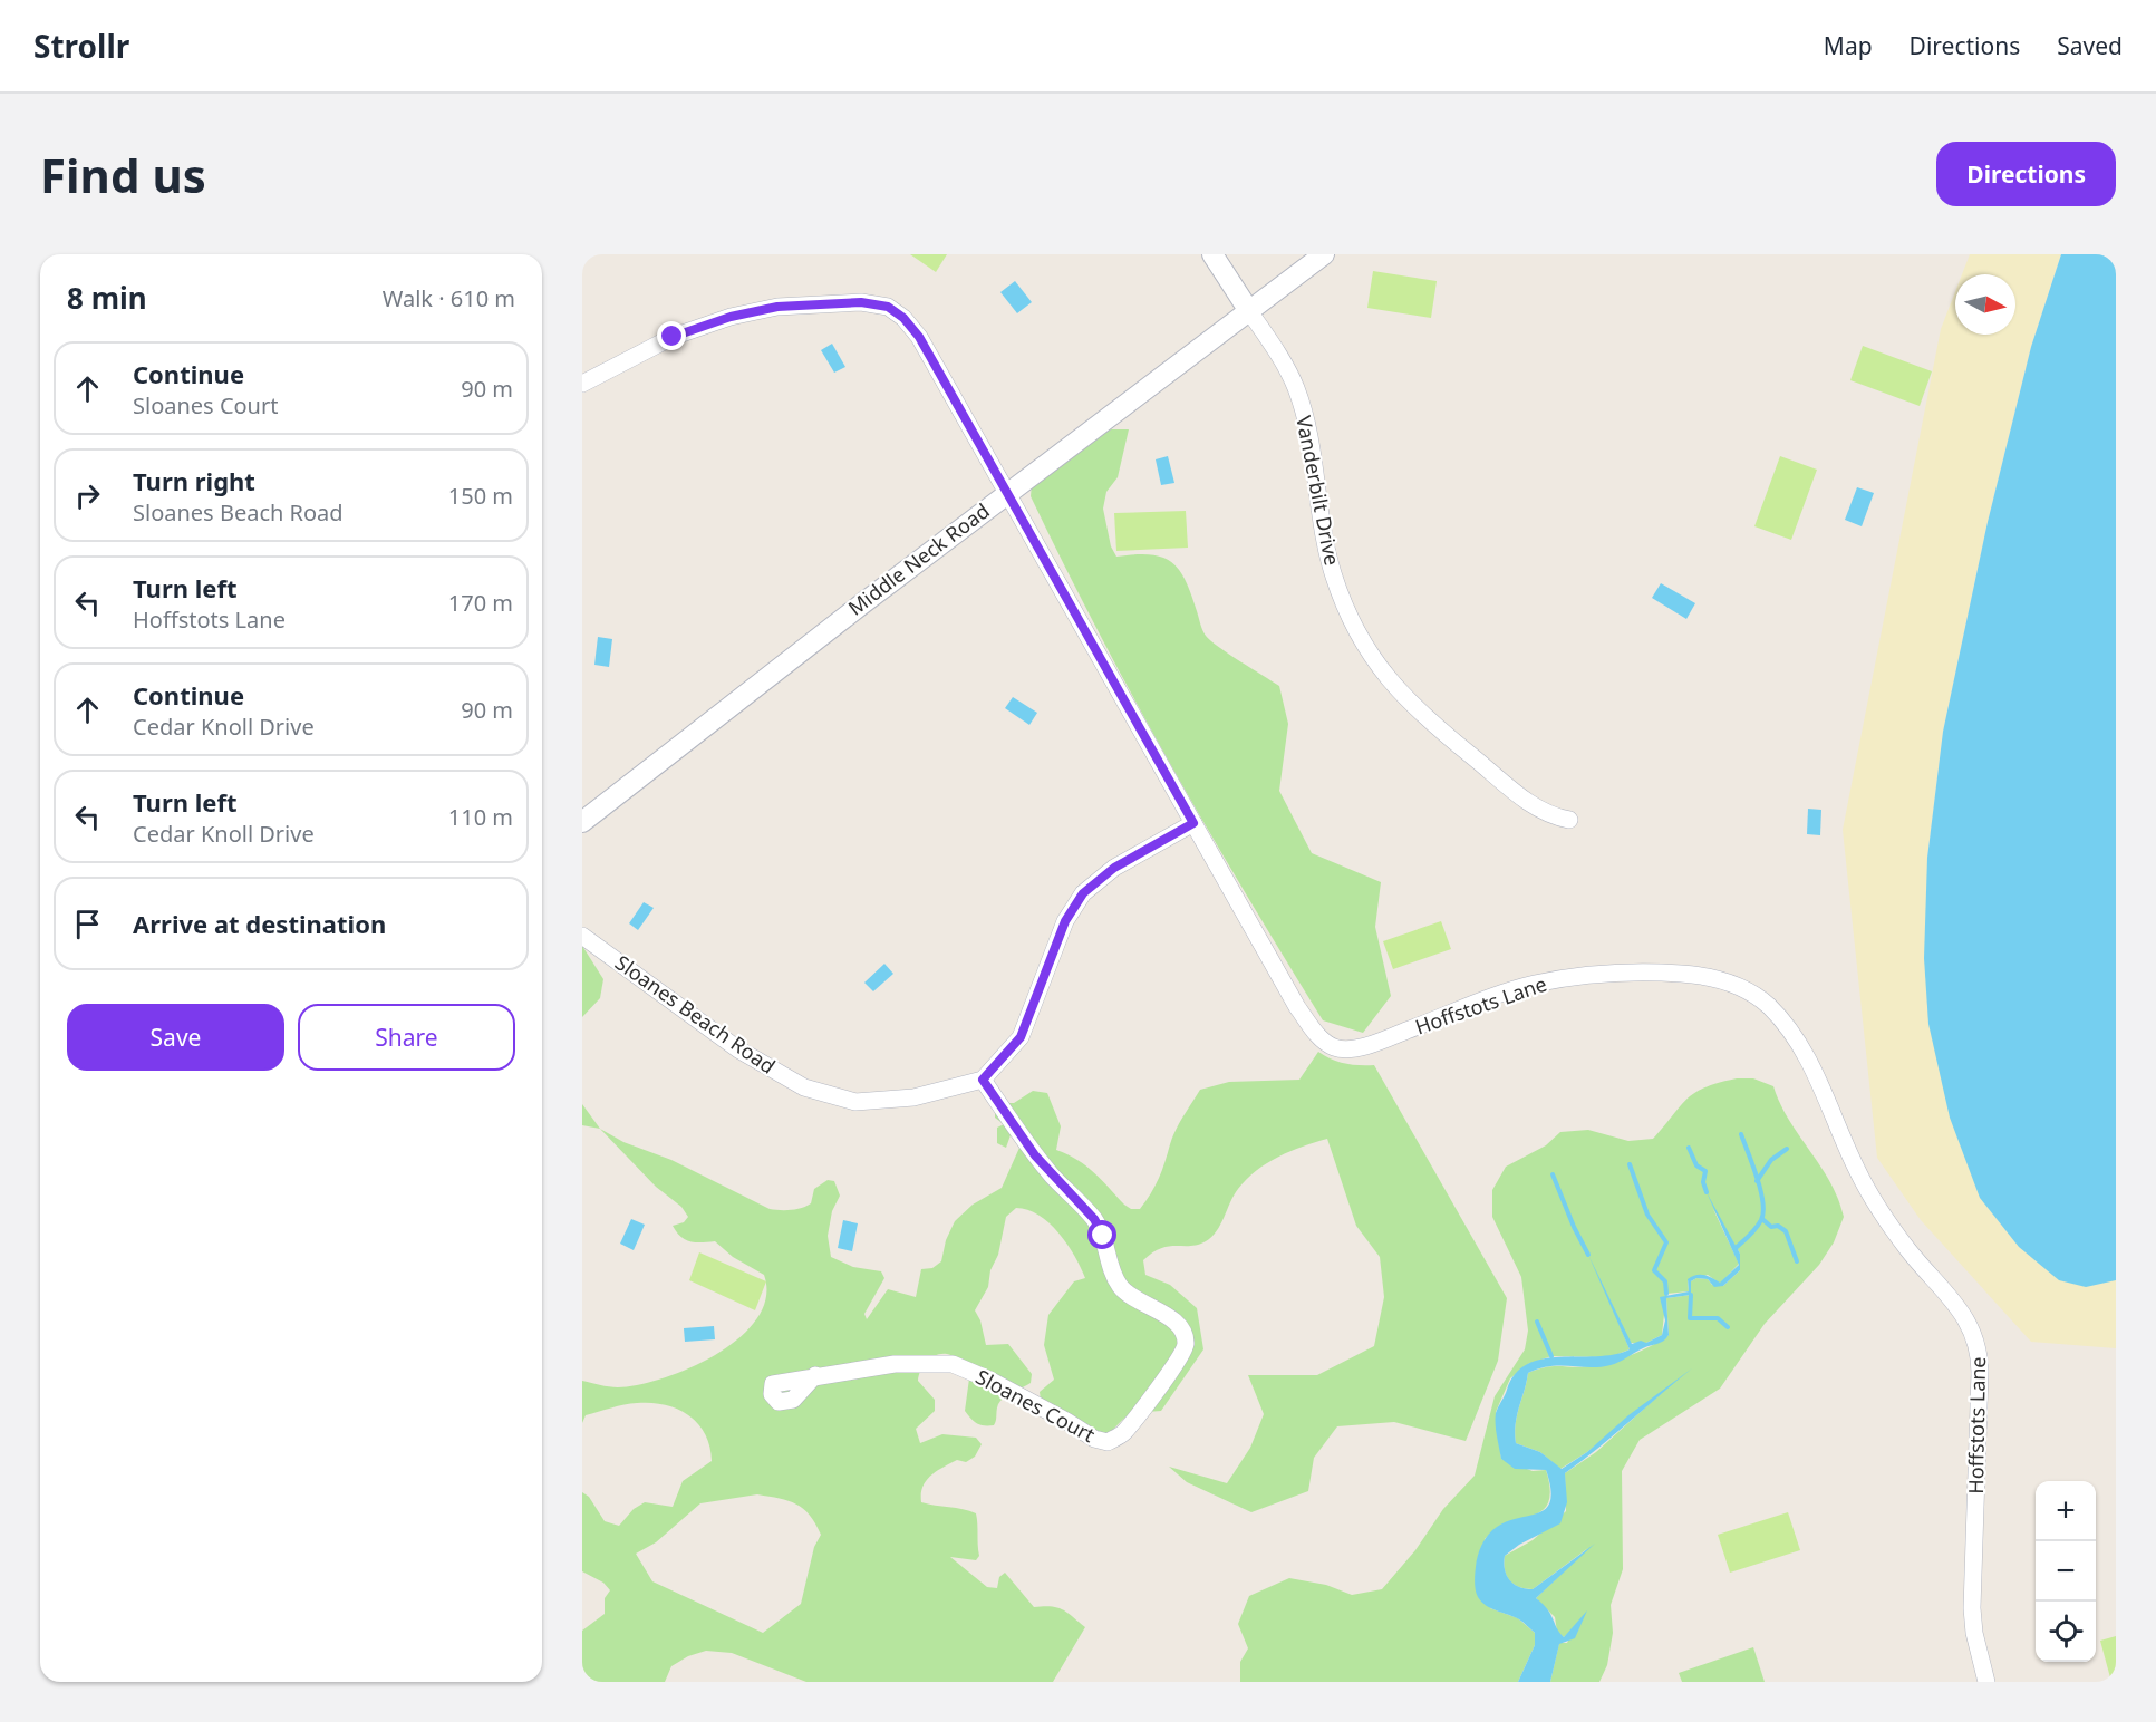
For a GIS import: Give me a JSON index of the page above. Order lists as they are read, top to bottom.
{
  "streets": {
    "street": [
      "Vanderbilt Drive",
      "Middle Neck Road",
      "Hoffstots Lane",
      "Sloanes Beach Road",
      "Sloanes Court"
    ]
  },
  "crossings": [
    ["Vanderbilt Drive", "Middle Neck Road"],
    ["Middle Neck Road", "Hoffstots Lane"],
    ["Sloanes Beach Road", "Sloanes Court"]
  ],
  "north": "right",
  "page": {
    "header": "Strollr",
    "nav": ["Map", "Directions", "Saved"],
    "buttons": [
      "Directions",
      ["Save", "Share"]
    ],
    "title": "Find us",
    "heading": ["8 min", "Walk · 610 m"],
    "list": [
      ["Continue", "Sloanes Court", "90 m"],
      ["Turn right", "Sloanes Beach Road", "150 m"],
      ["Turn left", "Hoffstots Lane", "170 m"],
      ["Continue", "Cedar Knoll Drive", "90 m"],
      ["Turn left", "Cedar Knoll Drive", "110 m"],
      "Arrive at destination"
    ],
    "map_buttons": ["+", "−"]
  }
}
